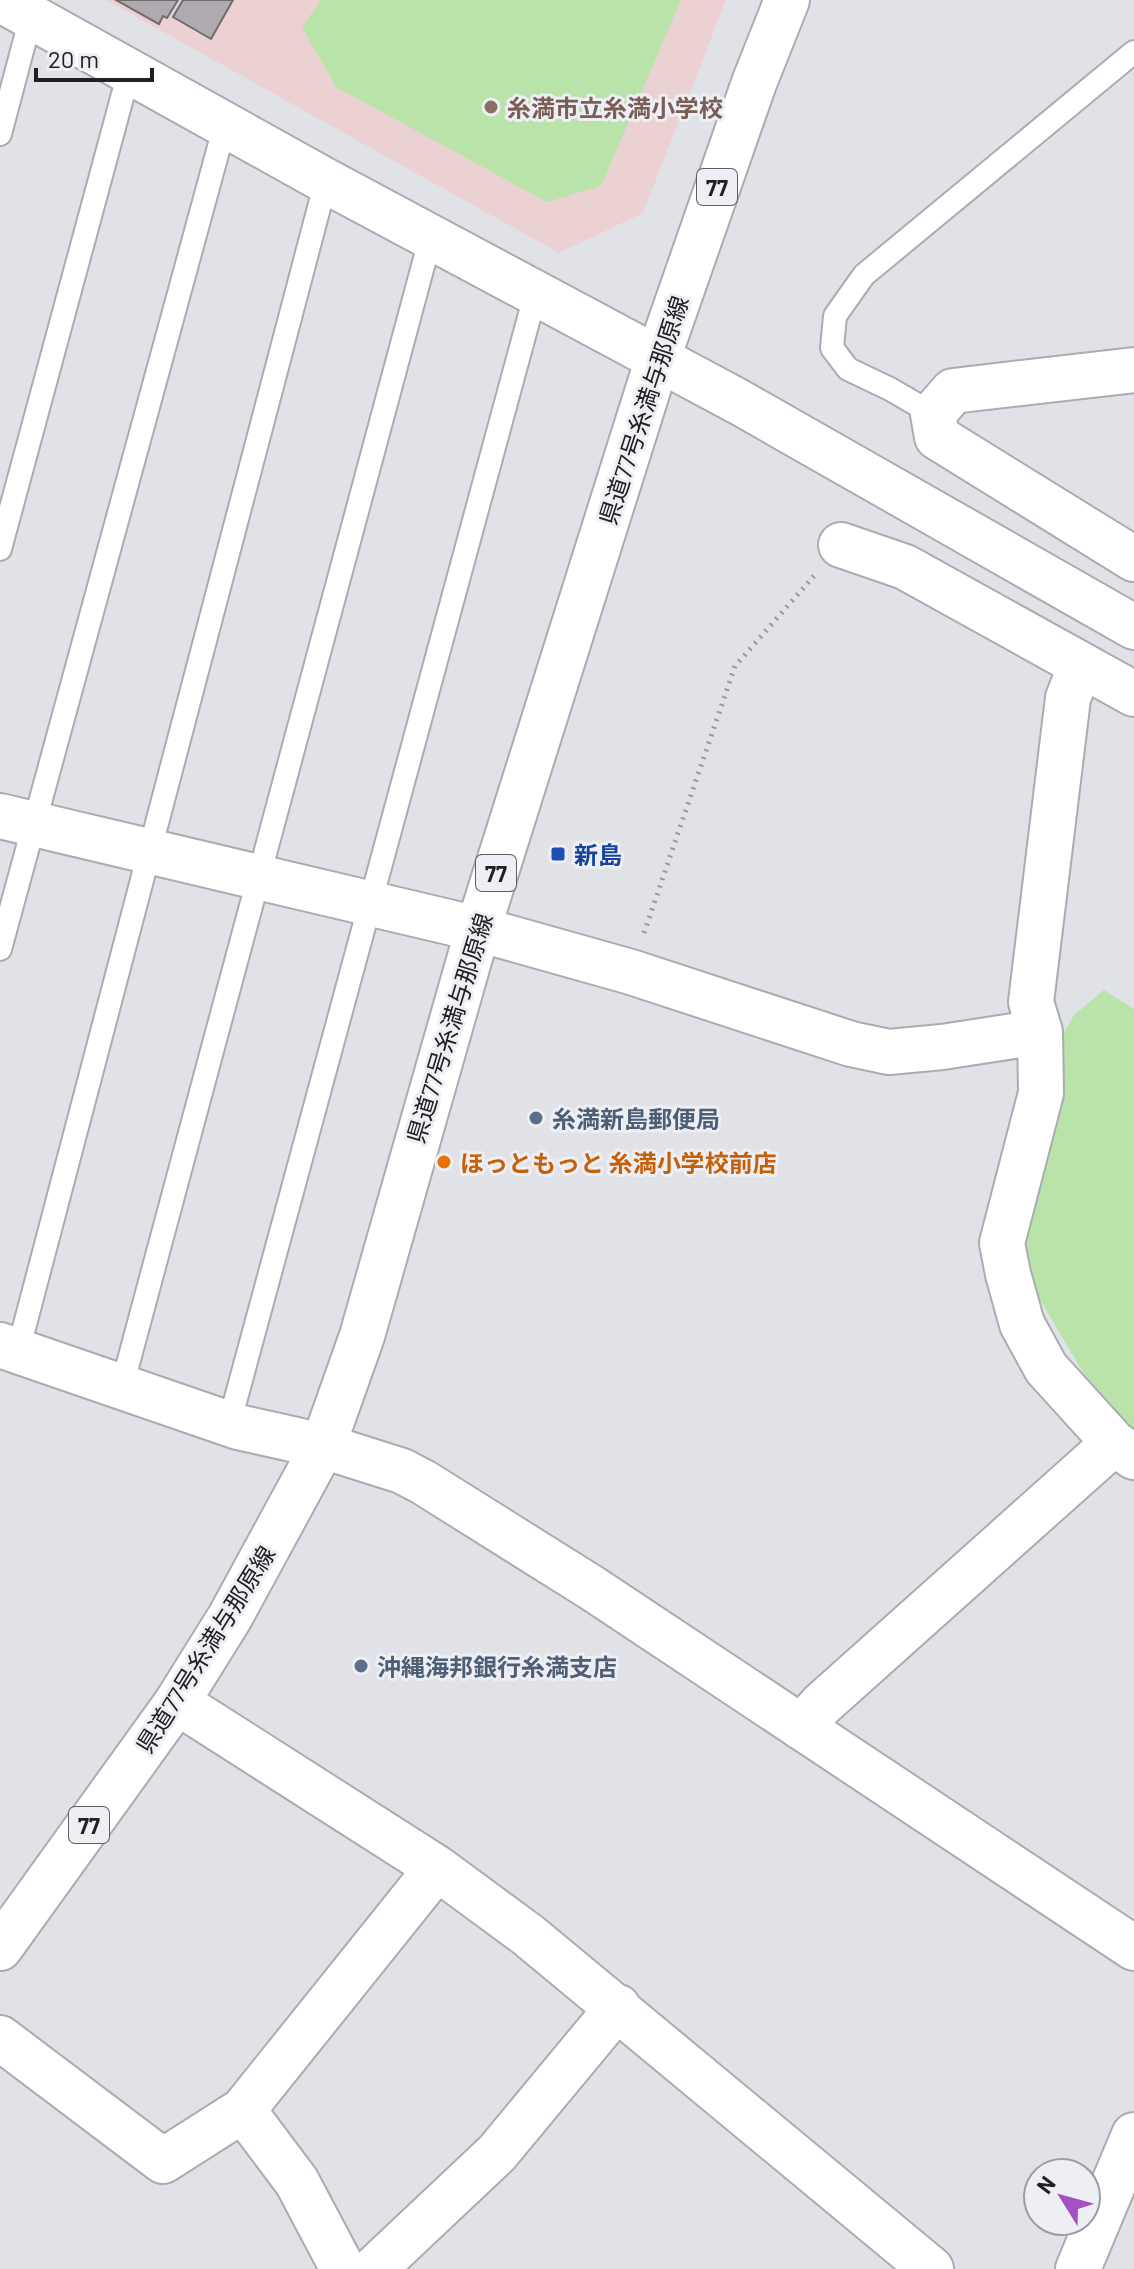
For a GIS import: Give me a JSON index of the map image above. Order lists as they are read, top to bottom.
{
  "streets": {
    "street": ["77", "県道77号糸満与那原線"]
  },
  "places": {
    "other": [
      "糸満市立糸満小学校",
      "糸満新島郵便局",
      "ほっともっと 糸満小学校前店",
      "沖縄海邦銀行糸満支店"
    ],
    "transit": ["新島"]
  },
  "scale_bar": "20 m",
  "north": "top left"
}
